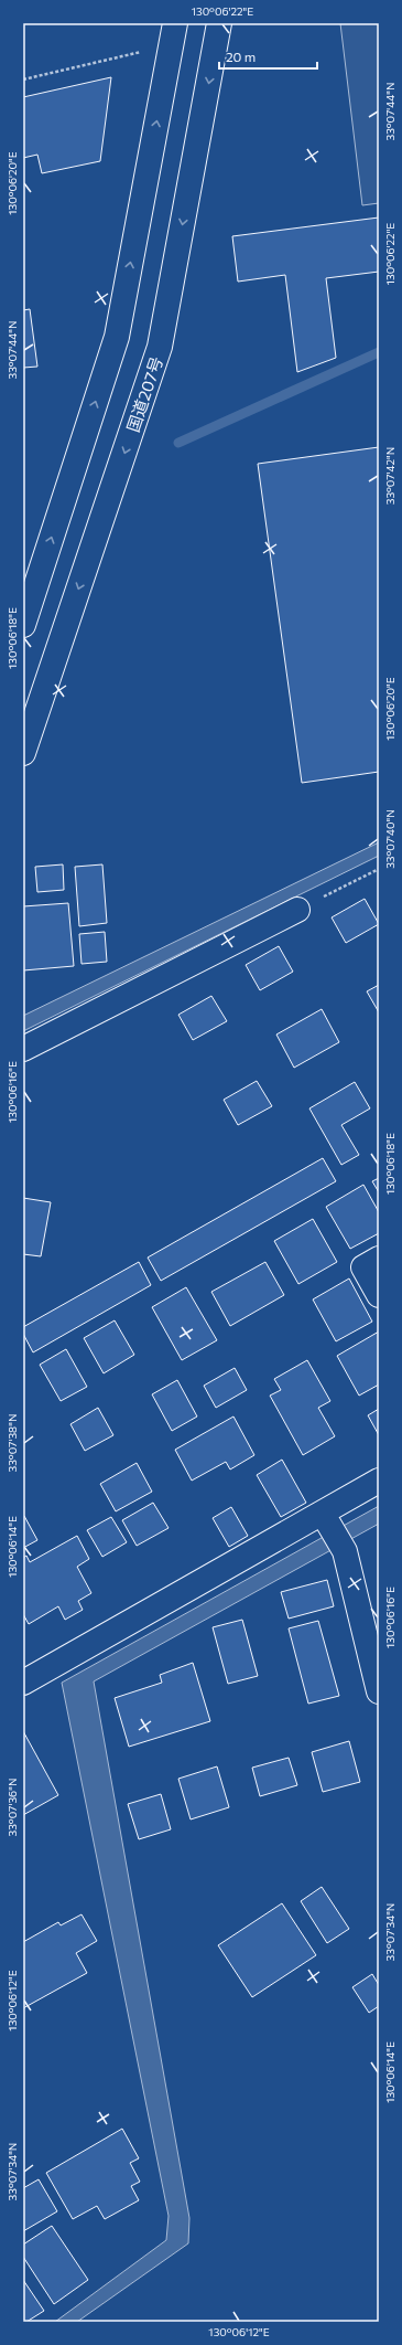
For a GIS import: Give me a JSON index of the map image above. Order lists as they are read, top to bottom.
{
  "streets": {
    "main road": ["国道207号"]
  },
  "scale_bar": "20 m",
  "coordinates": [
    "130°06'22\"E",
    "33°07'44\"N",
    "130°06'20\"E",
    "33°07'42\"N",
    "130°06'18\"E",
    "33°07'40\"N",
    "130°06'16\"E",
    "33°07'38\"N",
    "130°06'14\"E",
    "33°07'36\"N",
    "33°07'34\"N",
    "130°06'12\"E"
  ]
}
